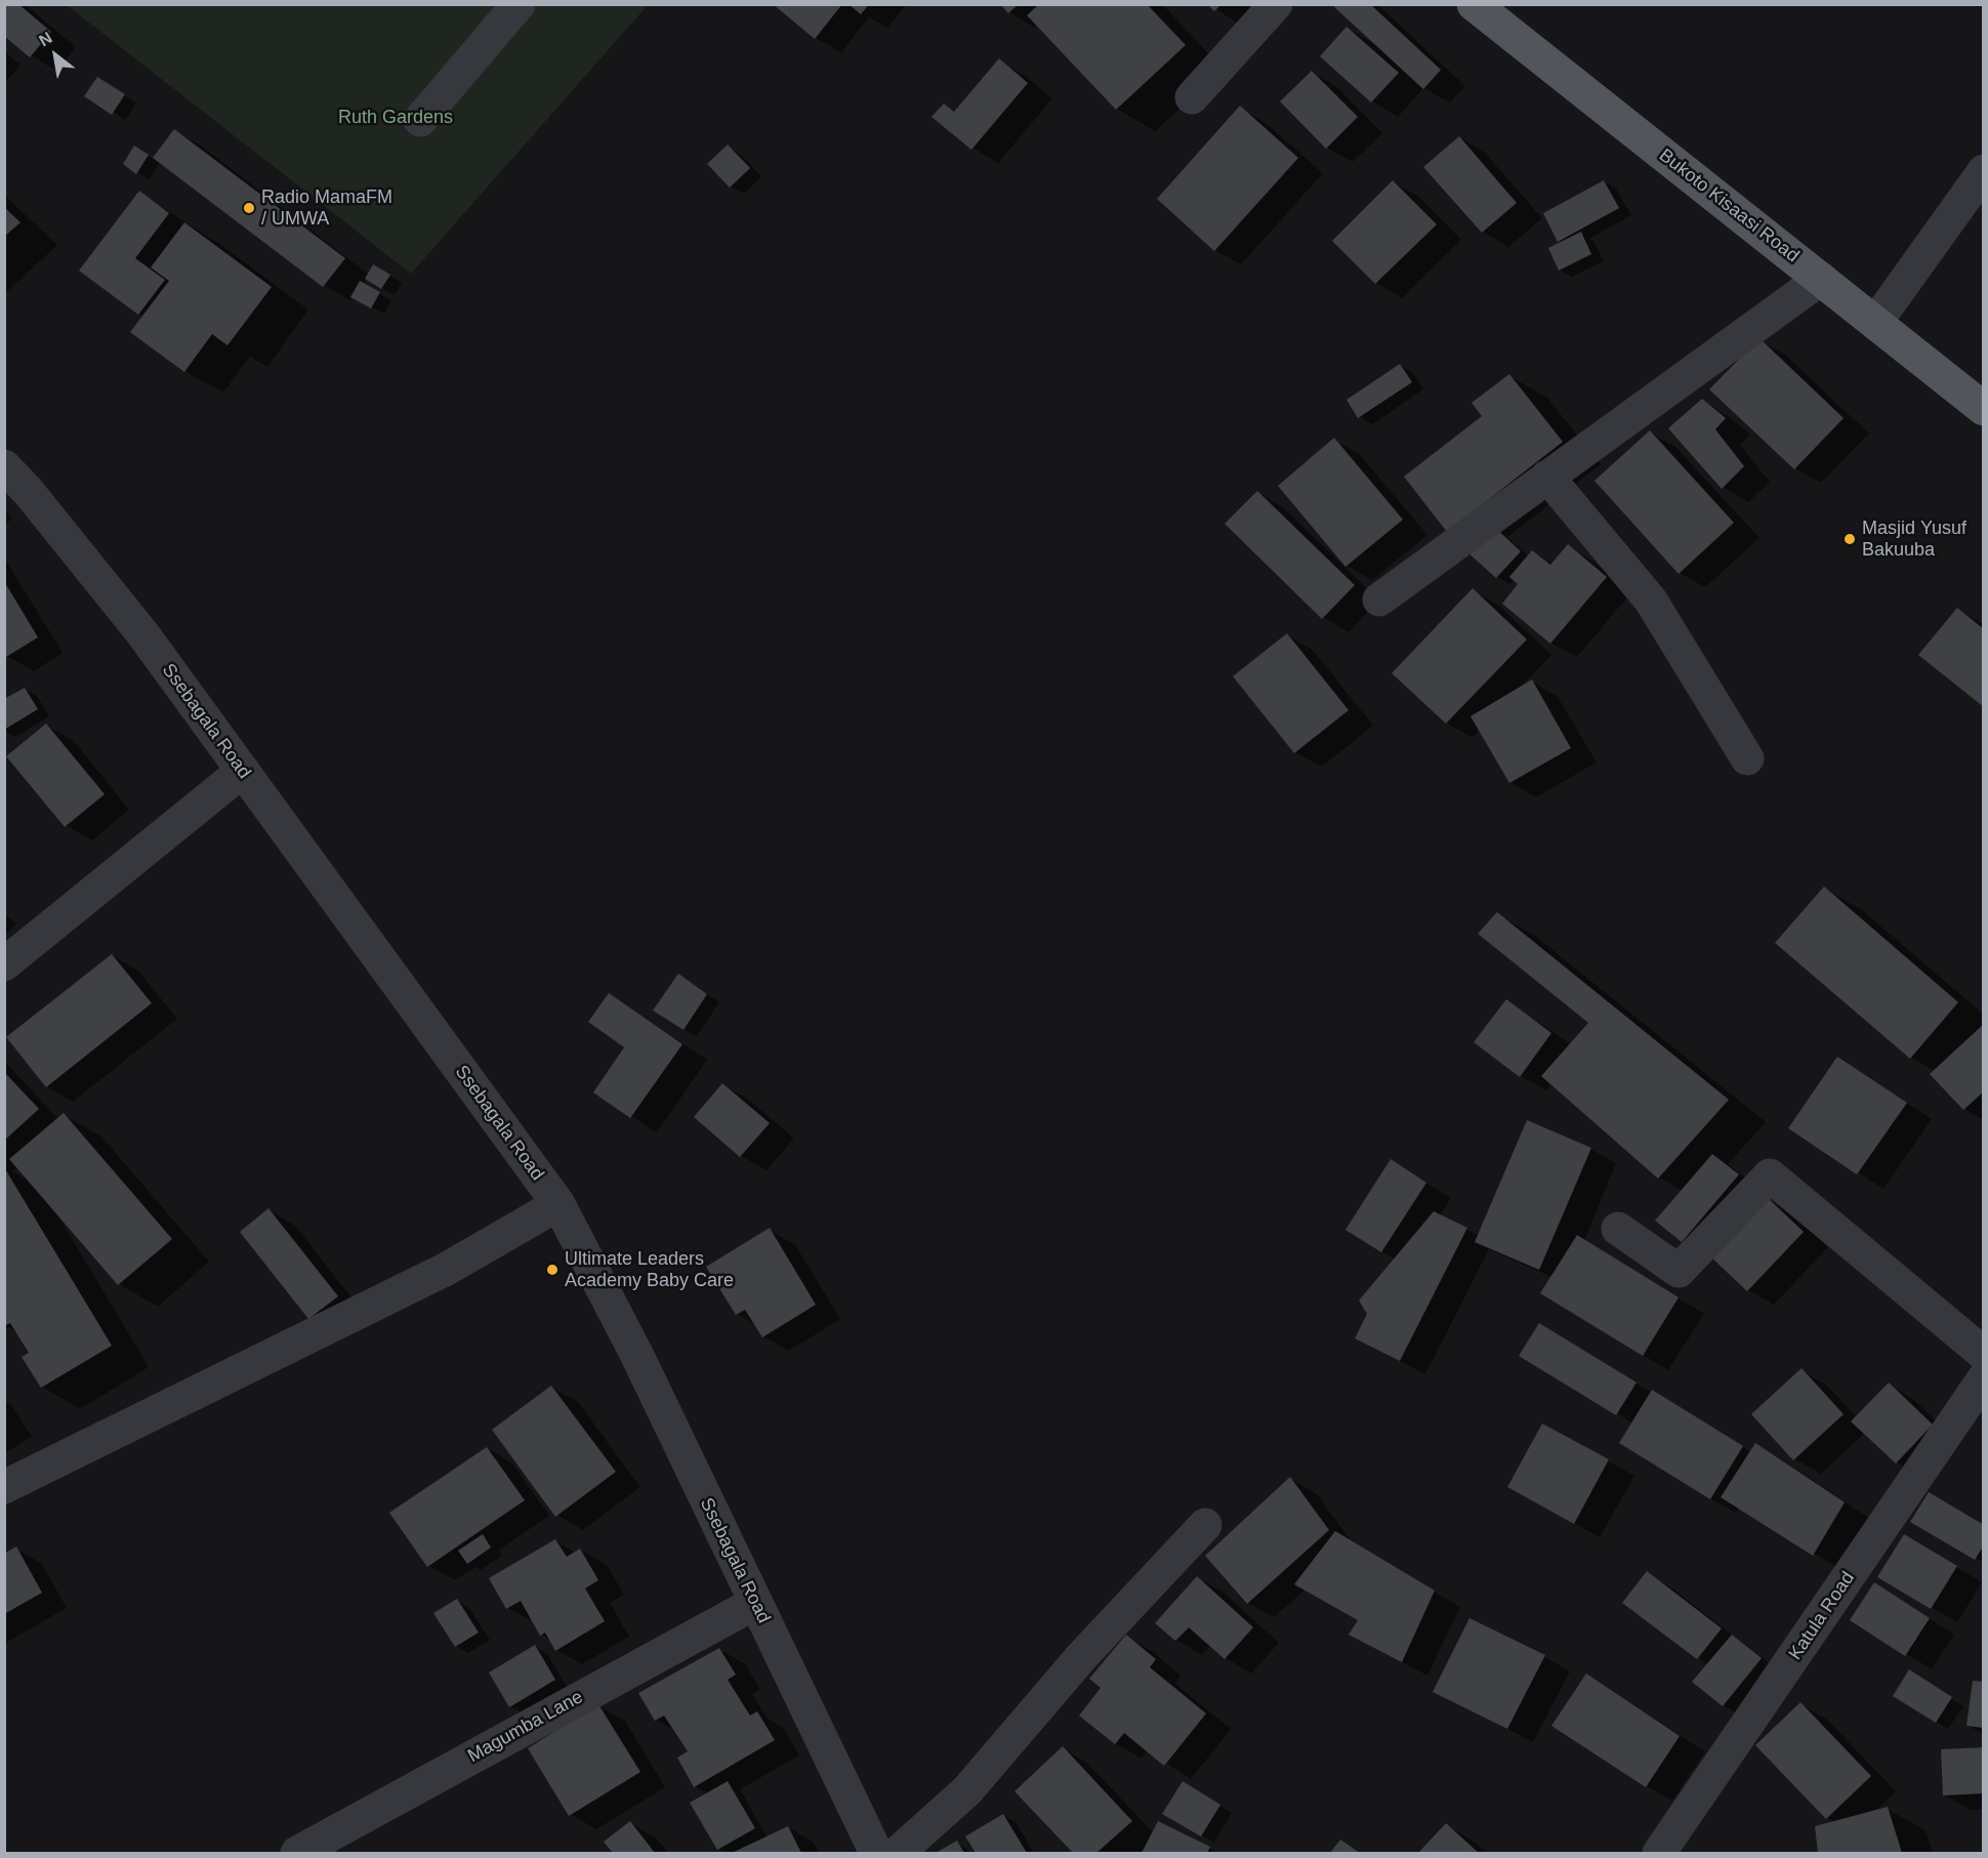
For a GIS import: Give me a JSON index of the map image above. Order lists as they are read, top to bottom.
{
  "streets": {
    "main road": ["Bukoto Kisaasi Road"],
    "street": ["Ssebagala Road", "Katula Road", "Magumba Lane"]
  },
  "crossings": [
    ["Ssebagala Road", "Magumba Lane"]
  ],
  "parks": ["Ruth Gardens"],
  "places": ["Radio MamaFM / UMWA", "Masjid Yusuf Bakuuba", "Ultimate Leaders Academy Baby Care"],
  "north": "top left"
}
